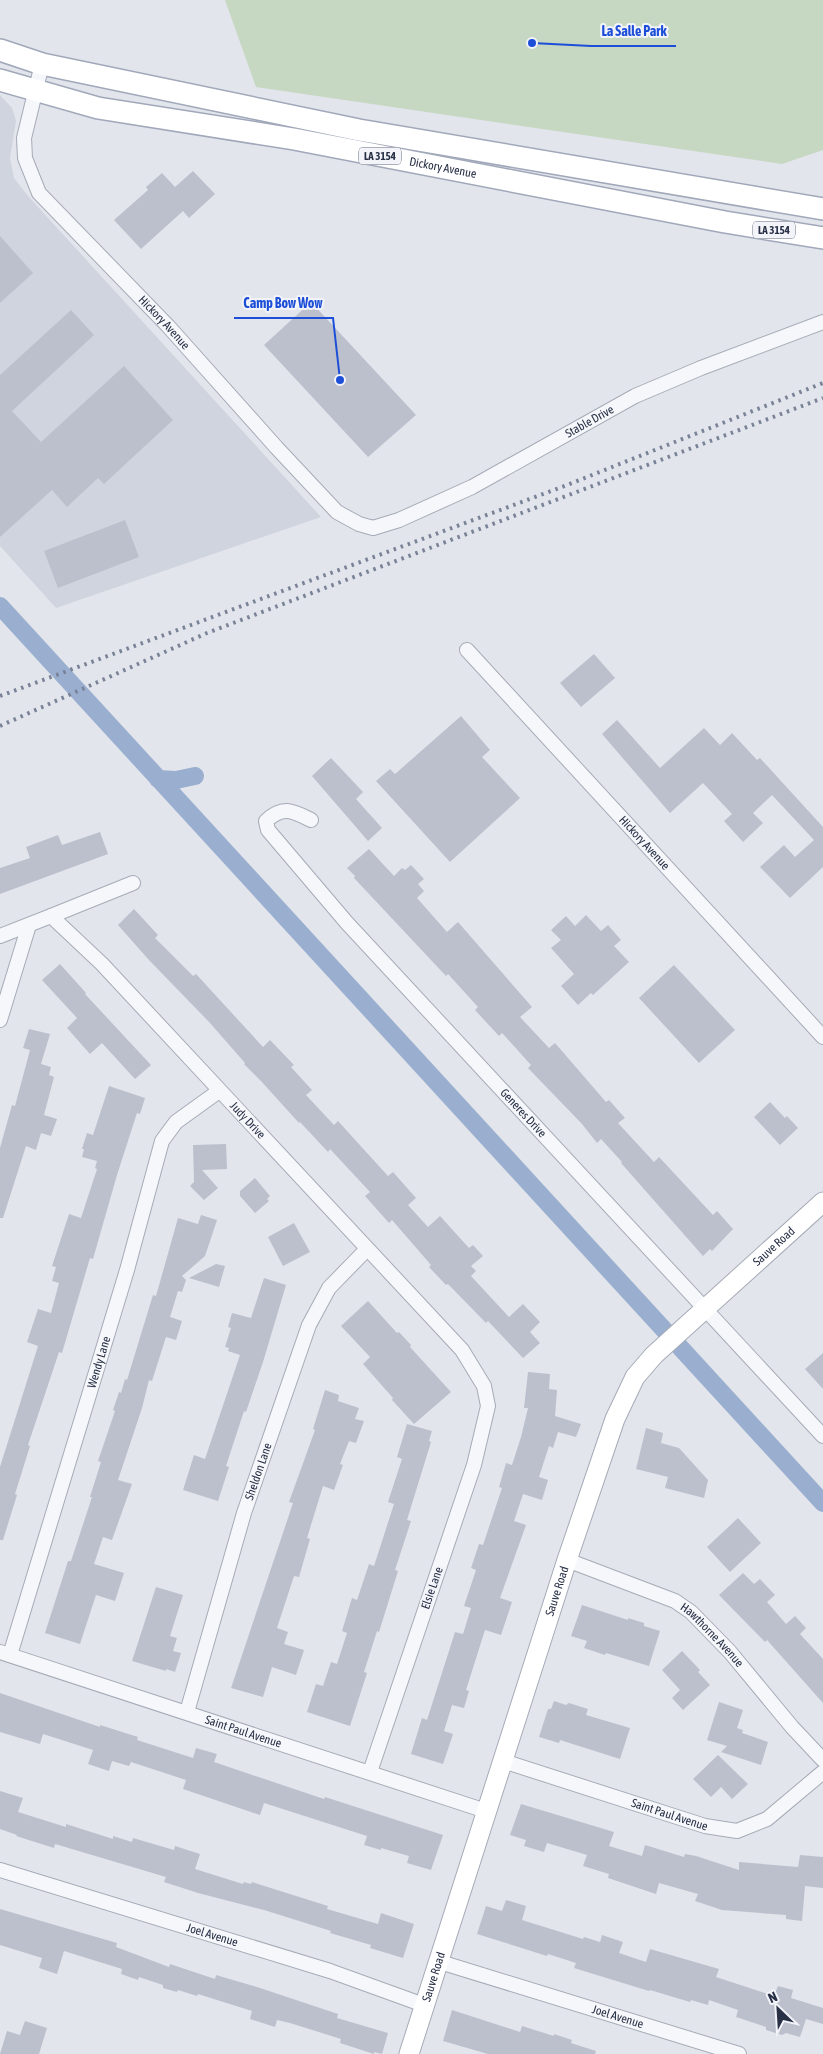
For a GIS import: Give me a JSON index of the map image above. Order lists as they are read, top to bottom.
{
  "streets": {
    "main road": ["LA 3154", "Dickory Avenue"],
    "street": [
      "Hickory Avenue",
      "Stable Drive",
      "Generes Drive",
      "Judy Drive",
      "Sauve Road",
      "Wendy Lane",
      "Sheldon Lane",
      "Elsie Lane",
      "Hawthorne Avenue",
      "Saint Paul Avenue",
      "Joel Avenue"
    ]
  },
  "crossings": [
    ["LA 3154", "Dickory Avenue"],
    ["LA 3154", "Hickory Avenue"],
    ["Dickory Avenue", "Hickory Avenue"],
    ["Hickory Avenue", "Stable Drive"],
    ["Generes Drive", "Sauve Road"],
    ["Judy Drive", "Wendy Lane"],
    ["Judy Drive", "Sheldon Lane"],
    ["Judy Drive", "Elsie Lane"],
    ["Sauve Road", "Hawthorne Avenue"],
    ["Sauve Road", "Saint Paul Avenue"],
    ["Sauve Road", "Joel Avenue"],
    ["Wendy Lane", "Saint Paul Avenue"],
    ["Sheldon Lane", "Saint Paul Avenue"],
    ["Elsie Lane", "Saint Paul Avenue"]
  ],
  "places": ["La Salle Park", "Camp Bow Wow"],
  "north": "top left"
}
